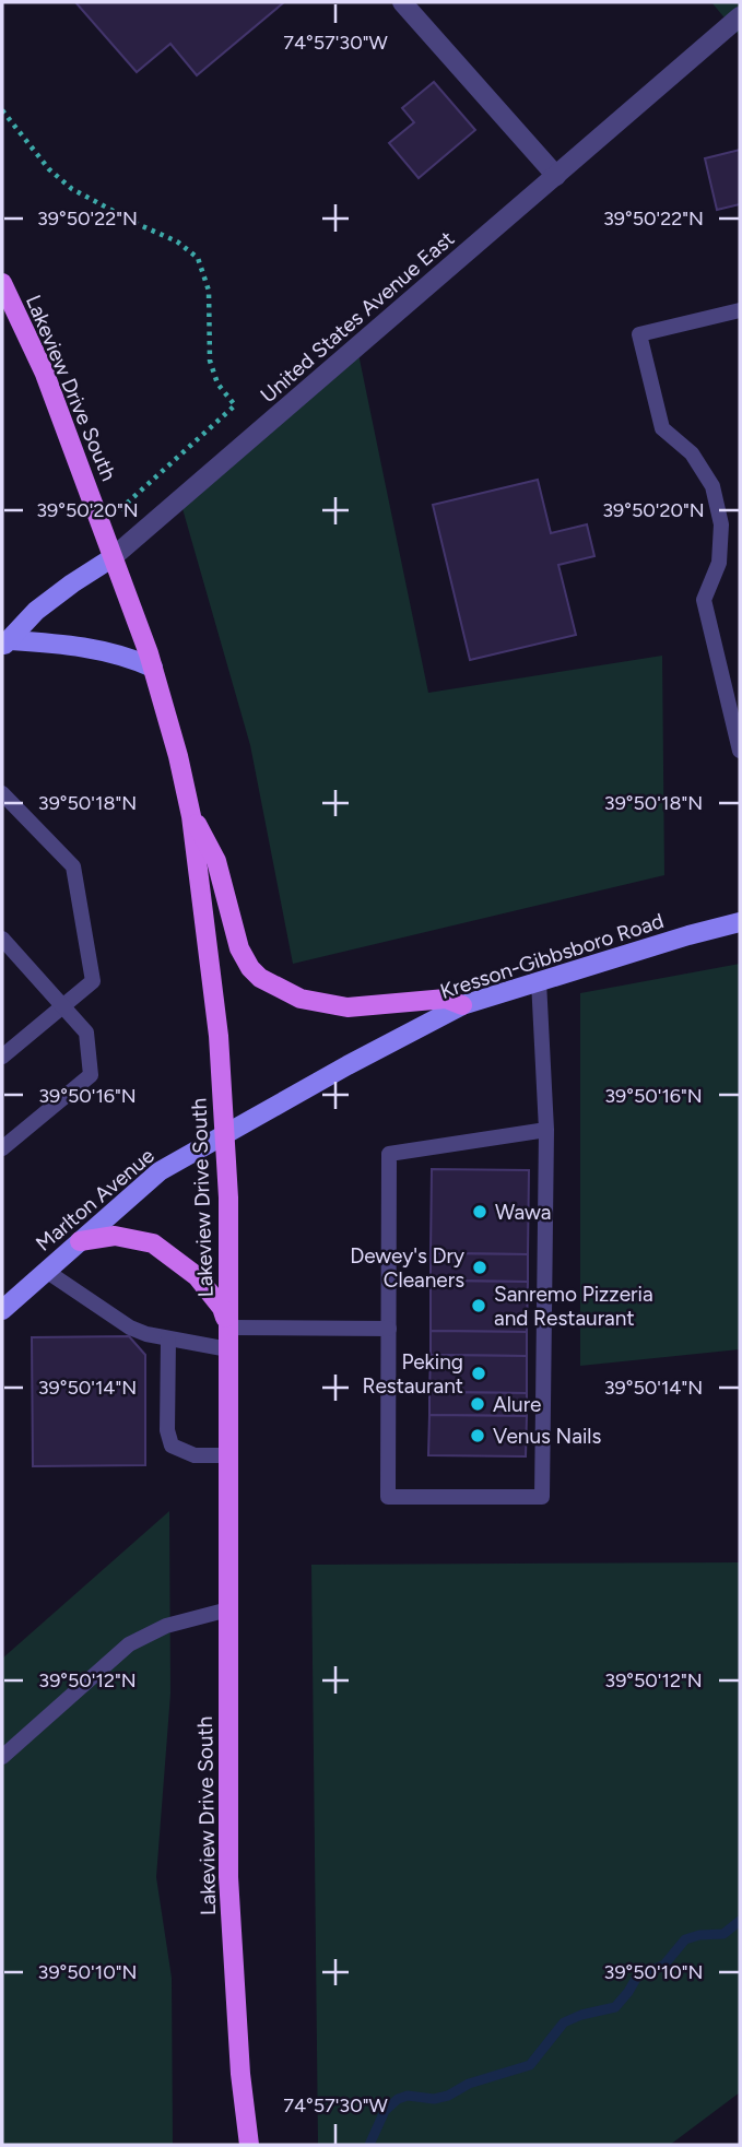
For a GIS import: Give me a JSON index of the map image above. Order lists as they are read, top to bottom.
{
  "streets": {
    "main road": ["Lakeview Drive South"],
    "street": ["United States Avenue East", "Kresson-Gibbsboro Road", "Marlton Avenue"]
  },
  "crossings": [
    ["United States Avenue East", "Lakeview Drive South"],
    ["Lakeview Drive South", "Kresson-Gibbsboro Road"],
    ["Lakeview Drive South", "Marlton Avenue"],
    ["Kresson-Gibbsboro Road", "Marlton Avenue"]
  ],
  "places": [
    "Wawa",
    "Dewey's Dry Cleaners",
    "Sanremo Pizzeria and Restaurant",
    "Peking Restaurant",
    "Alure",
    "Venus Nails"
  ],
  "coordinates": [
    "74°57'30\"W",
    "39°50'22\"N",
    "39°50'20\"N",
    "39°50'18\"N",
    "39°50'16\"N",
    "39°50'14\"N",
    "39°50'12\"N",
    "39°50'10\"N"
  ]
}
